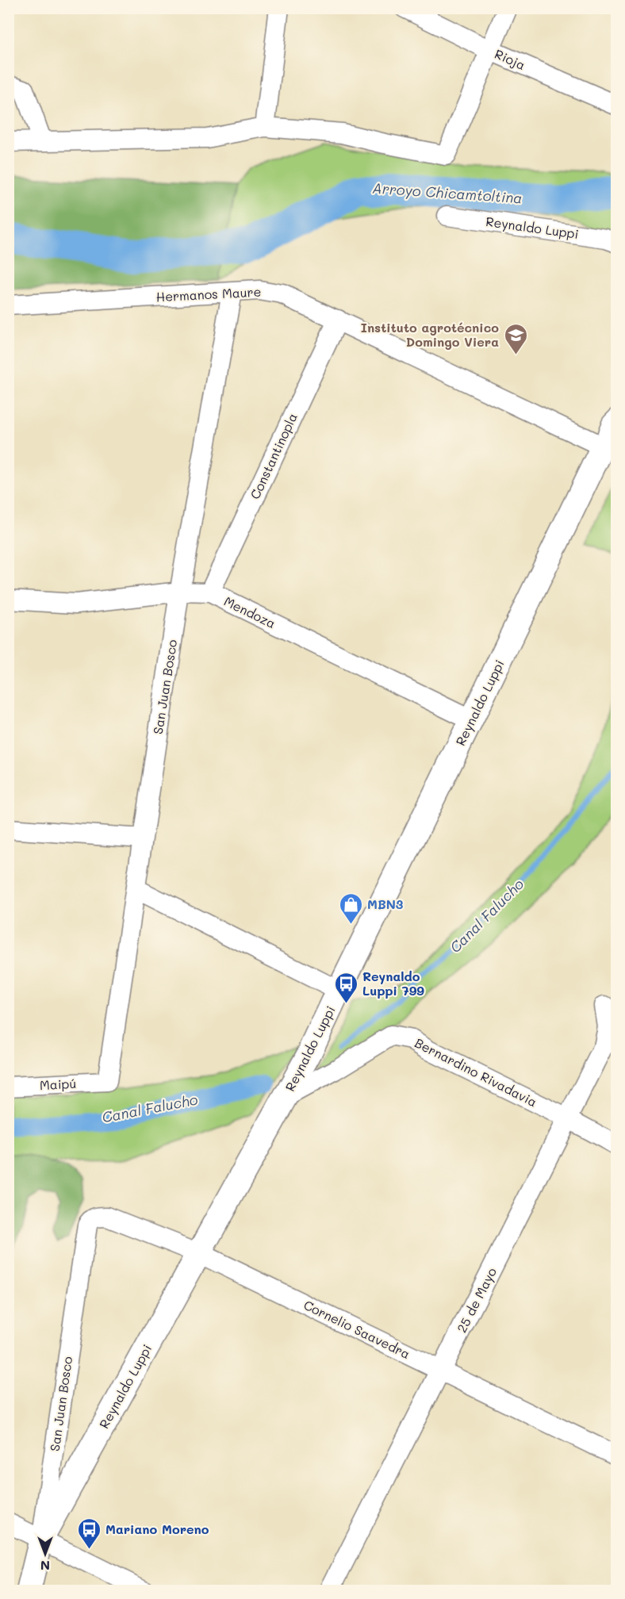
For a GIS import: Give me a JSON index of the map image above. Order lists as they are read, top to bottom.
{
  "streets": {
    "street": [
      "Rioja",
      "Reynaldo Luppi",
      "Hermanos Maure",
      "Constantinopla",
      "Mendoza",
      "San Juan Bosco",
      "Bernardino Rivadavia",
      "Maipú",
      "25 de Mayo",
      "Cornelio Saavedra"
    ]
  },
  "crossings": [
    ["Reynaldo Luppi", "Hermanos Maure"],
    ["Reynaldo Luppi", "Mendoza"],
    ["Reynaldo Luppi", "San Juan Bosco"],
    ["Reynaldo Luppi", "Bernardino Rivadavia"],
    ["Reynaldo Luppi", "Cornelio Saavedra"],
    ["Hermanos Maure", "Constantinopla"],
    ["Hermanos Maure", "San Juan Bosco"],
    ["Constantinopla", "Mendoza"],
    ["Mendoza", "San Juan Bosco"],
    ["San Juan Bosco", "Maipú"],
    ["San Juan Bosco", "Cornelio Saavedra"],
    ["Bernardino Rivadavia", "25 de Mayo"],
    ["25 de Mayo", "Cornelio Saavedra"]
  ],
  "water": ["Arroyo Chicamtoltina", "Canal Falucho"],
  "places": {
    "school or university": ["Instituto agrotécnico Domingo Viera"],
    "shop": ["MBN3"],
    "bus stop": ["Reynaldo Luppi 799", "Mariano Moreno"]
  },
  "north": "bottom"
}
